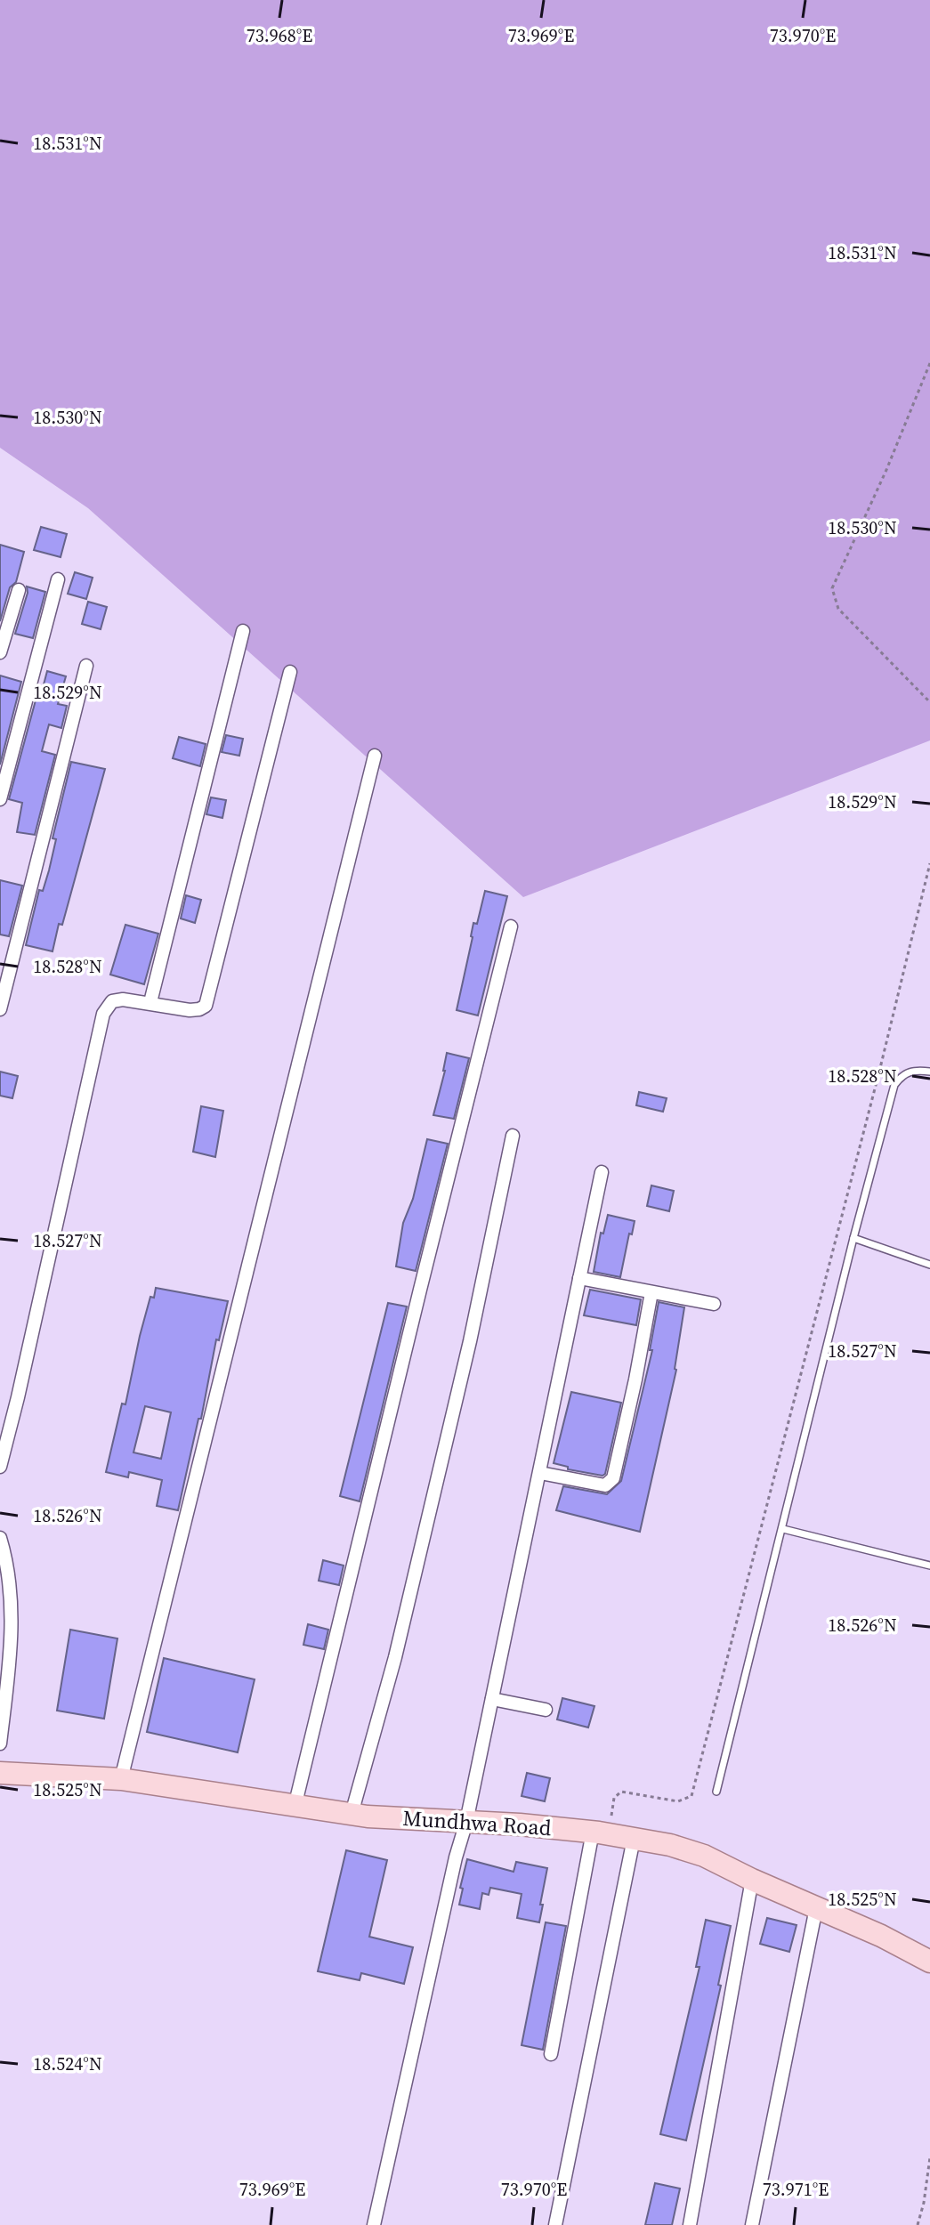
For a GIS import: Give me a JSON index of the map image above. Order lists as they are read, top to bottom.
{
  "streets": {
    "main road": ["Mundhwa Road"]
  },
  "coordinates": [
    "73.968°E",
    "73.969°E",
    "73.970°E",
    "18.531°N",
    "18.530°N",
    "18.529°N",
    "18.528°N",
    "18.527°N",
    "18.526°N",
    "18.525°N",
    "18.524°N",
    "73.971°E"
  ]
}
